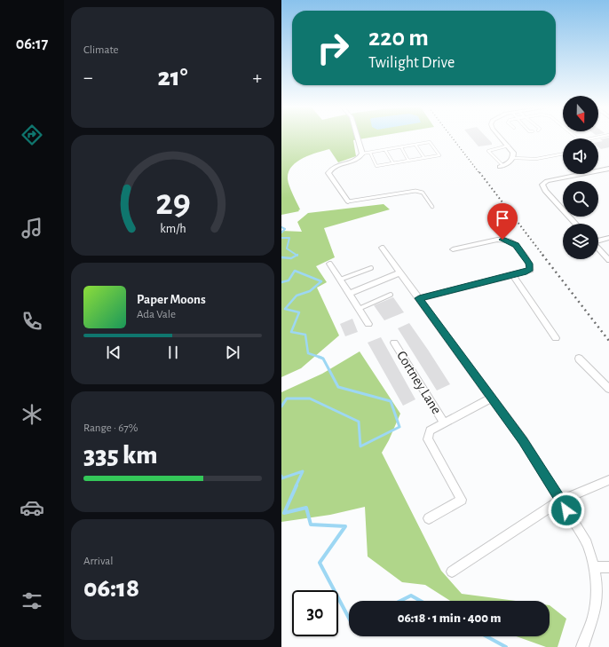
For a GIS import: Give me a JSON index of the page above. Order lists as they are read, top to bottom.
{
  "streets": {
    "street": ["Cortney Lane"]
  },
  "north": "bottom",
  "page": {
    "tabs": "06:17",
    "tile": [
      "Climate",
      ["Range · 67%", "335 km"],
      ["Arrival", "06:18"]
    ],
    "turn": ["220 m", "Twilight Drive"],
    "heat": ["−", "21°", "+"],
    "song": ["Paper Moons", "Ada Vale"],
    "limit": "30",
    "trip": "06:18 · 1 min · 400 m",
    "gauge": ["29", "km/h"]
  }
}
